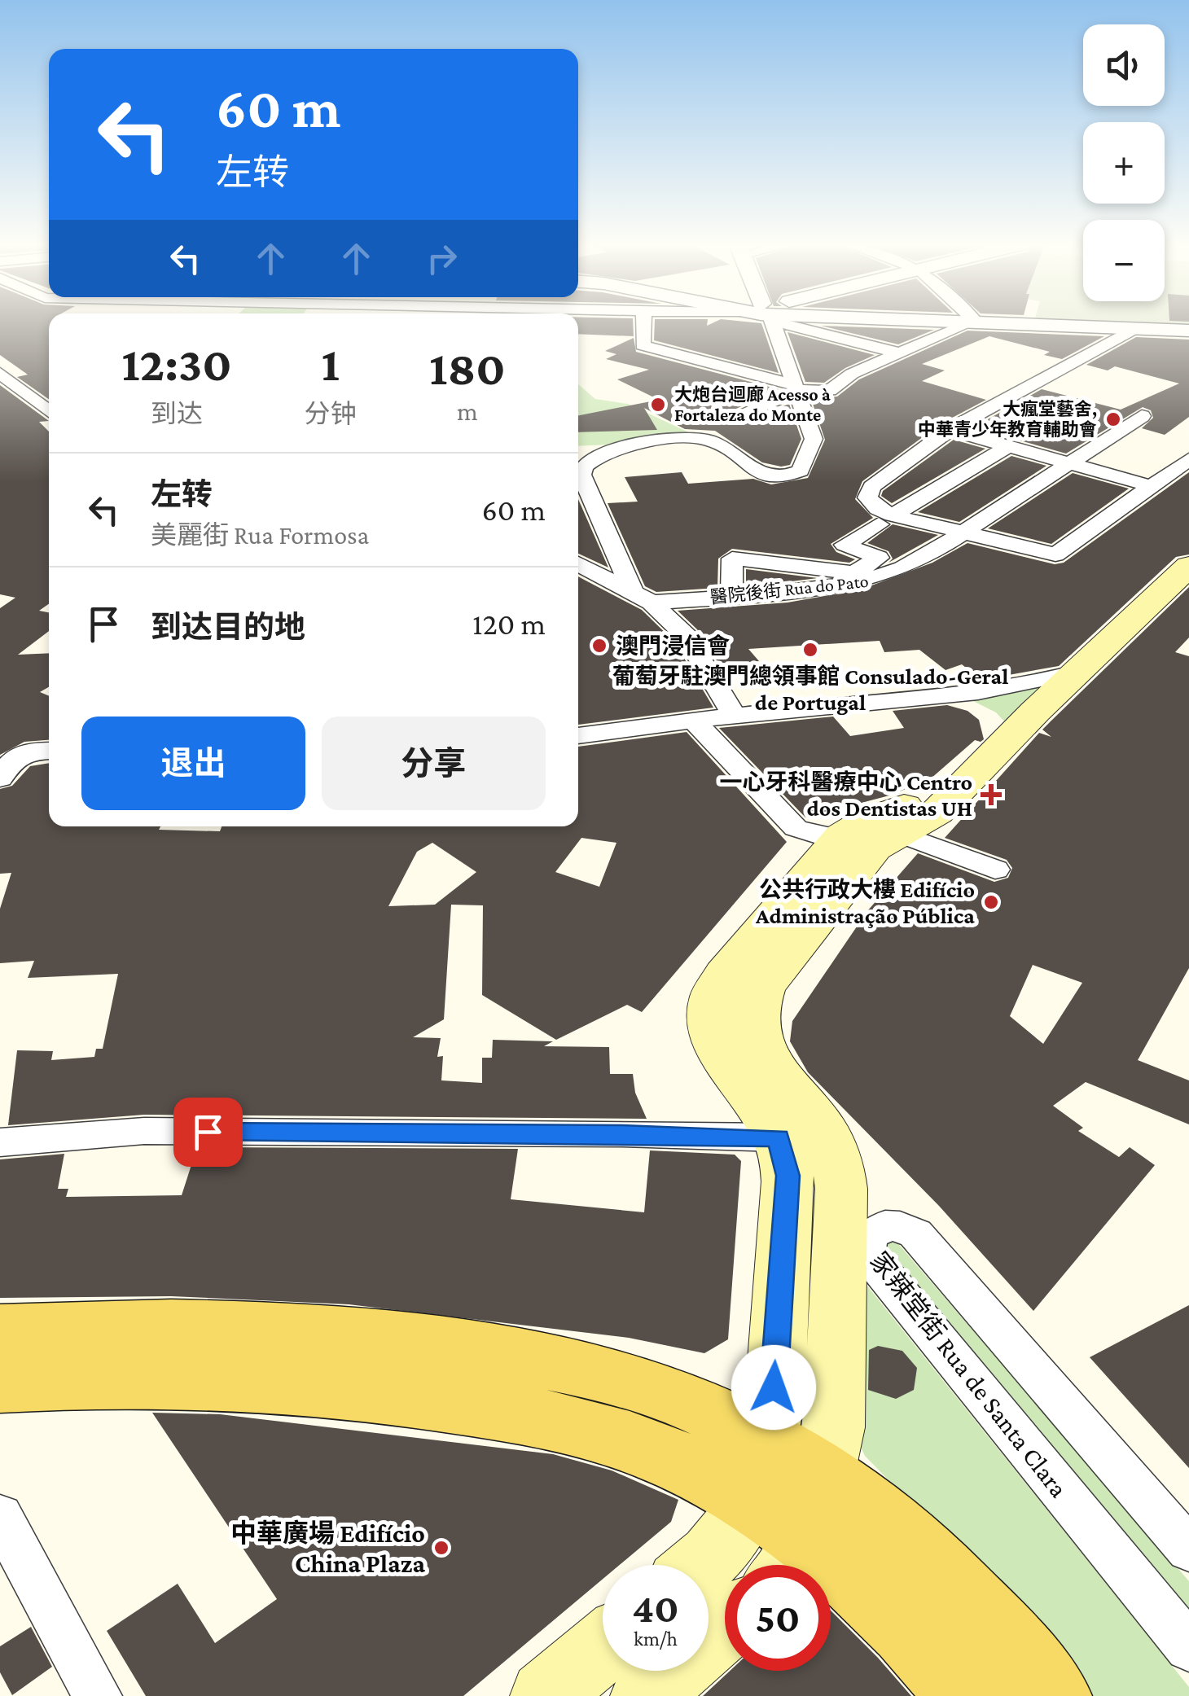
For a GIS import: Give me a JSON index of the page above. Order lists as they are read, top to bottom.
{
  "streets": {
    "street": ["醫院後街 Rua do Pato", "家辣堂街 Rua de Santa Clara"]
  },
  "places": {
    "other": [
      "大炮台迴廊 Acesso à Fortaleza do Monte",
      "大瘋堂藝舍, 中華青少年教育輔助會",
      "澳門浸信會",
      "葡萄牙駐澳門總領事館 Consulado-Geral de Portugal",
      "公共行政大樓 Edifício Administração Pública",
      "中華廣場 Edifício China Plaza"
    ],
    "health": ["一心牙科醫療中心 Centro dos Dentistas UH"]
  },
  "page": {
    "map_buttons": ["+", "−"],
    "turn": ["60 m", "左转"],
    "eta": [
      "12:30",
      "到达",
      "1",
      "分钟",
      "180",
      "m"
    ],
    "list": [
      {
        "name": "左转",
        "note": "美麗街 Rua Formosa",
        "value": "60 m"
      },
      {
        "name": "到达目的地",
        "value": "120 m"
      }
    ],
    "buttons": ["退出", "分享"],
    "speed": "40 km/h",
    "limit": "50"
  }
}
